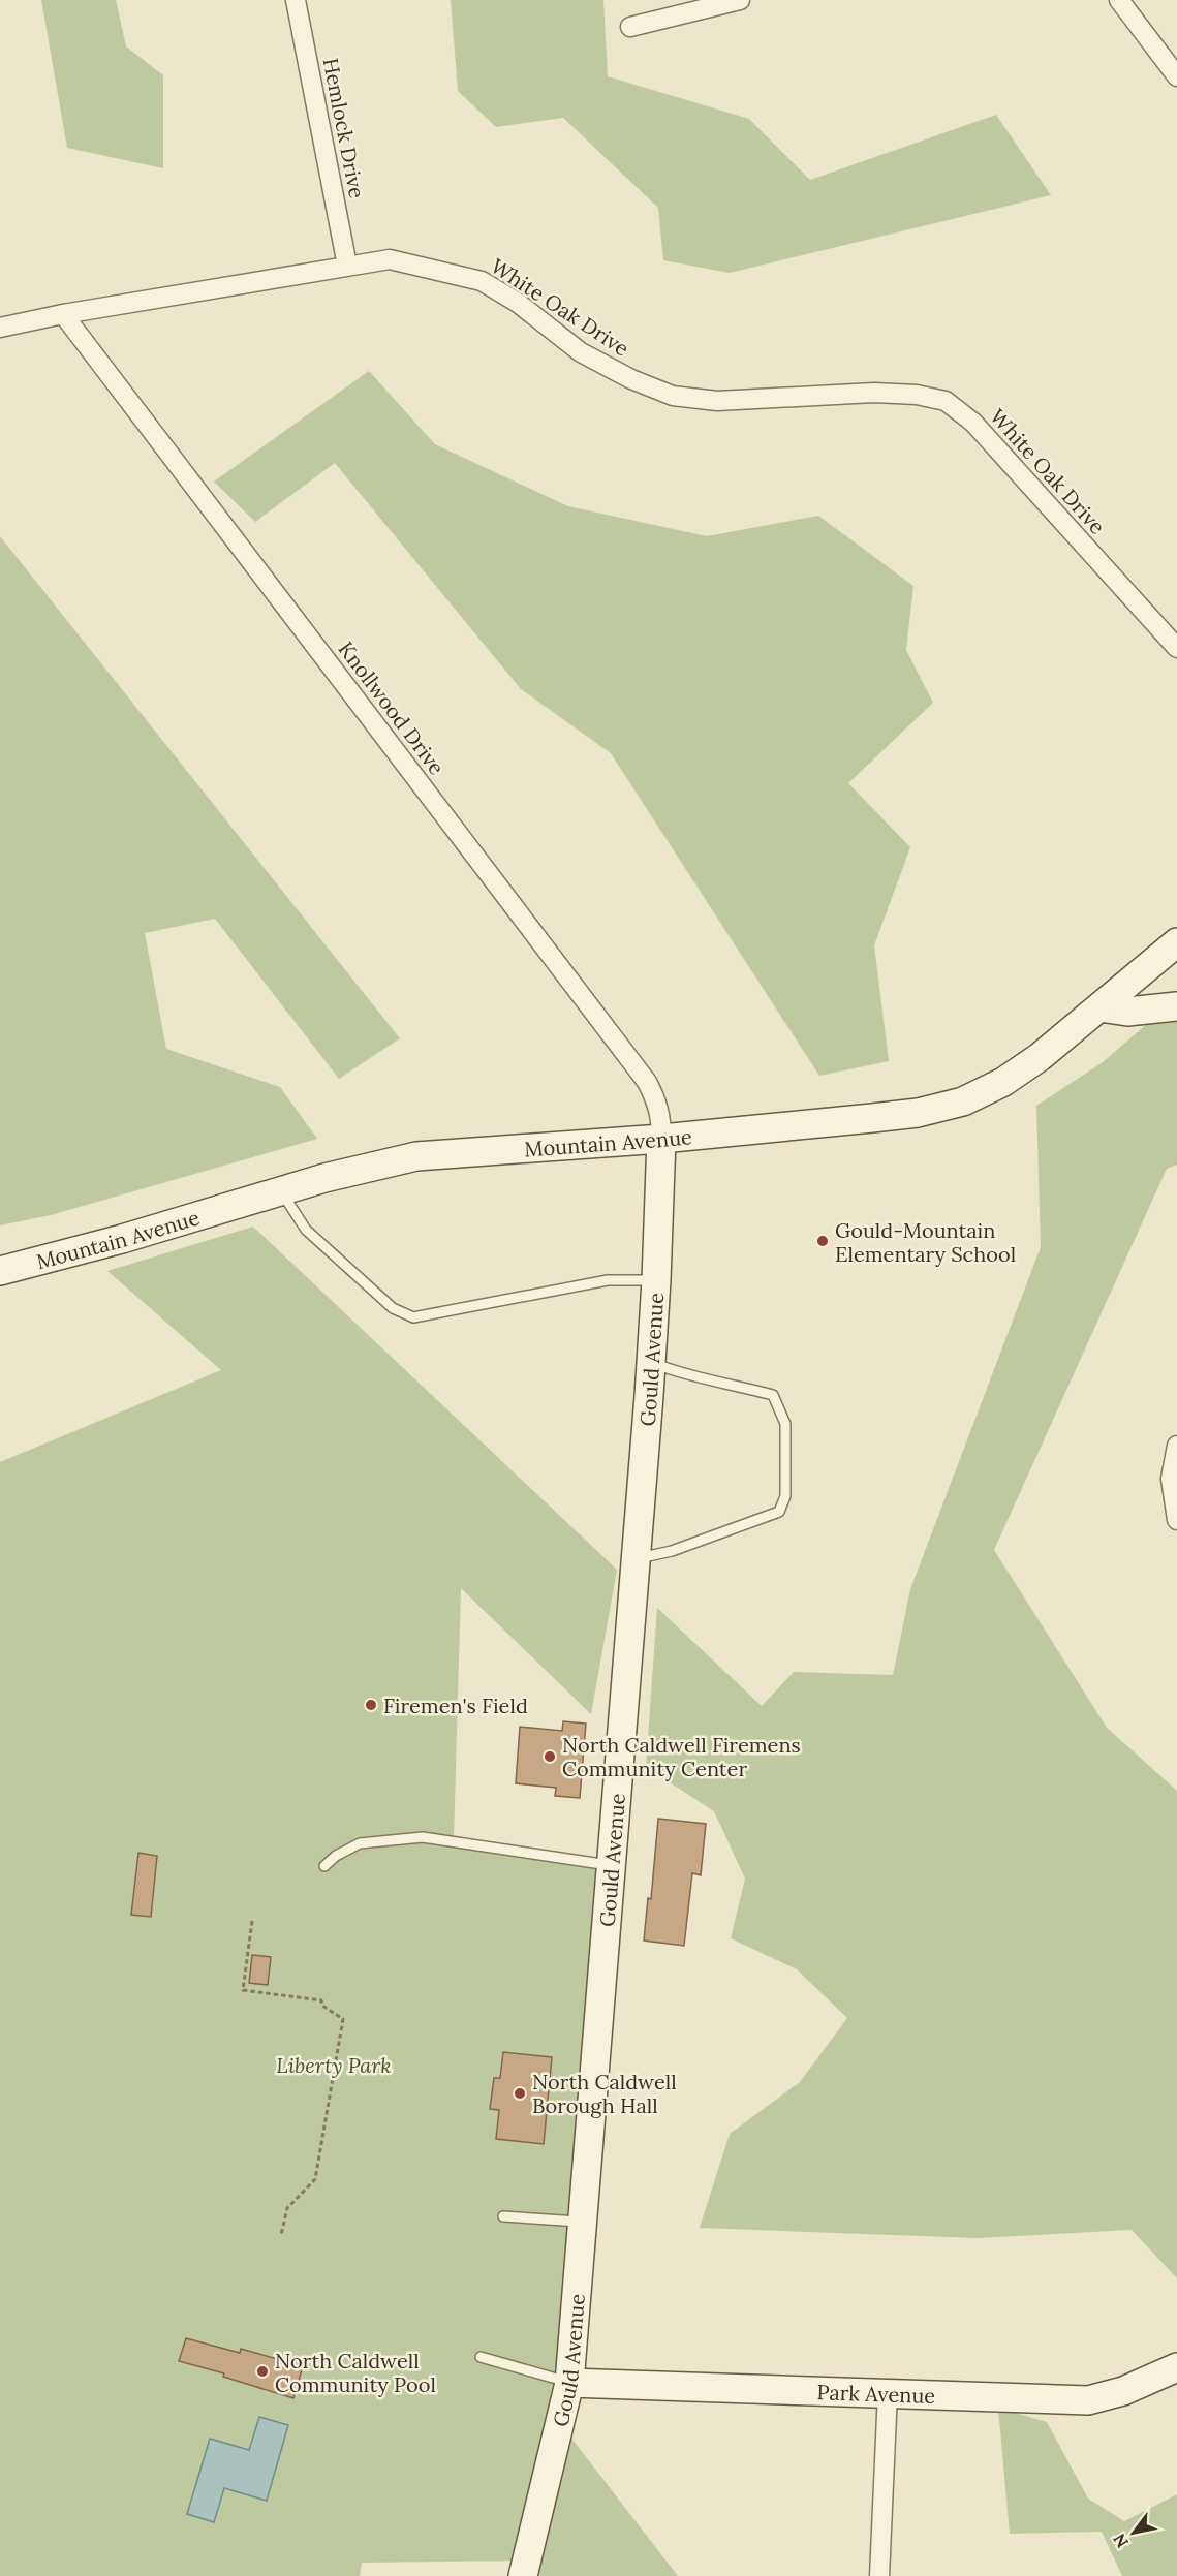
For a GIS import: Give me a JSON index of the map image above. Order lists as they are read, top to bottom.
{
  "streets": {
    "street": [
      "Hemlock Drive",
      "White Oak Drive",
      "Knollwood Drive",
      "Mountain Avenue",
      "Gould Avenue",
      "Park Avenue"
    ]
  },
  "crossings": [
    ["Hemlock Drive", "White Oak Drive"],
    ["White Oak Drive", "Knollwood Drive"],
    ["Knollwood Drive", "Mountain Avenue"],
    ["Knollwood Drive", "Gould Avenue"],
    ["Mountain Avenue", "Gould Avenue"],
    ["Gould Avenue", "Park Avenue"]
  ],
  "parks": ["Liberty Park"],
  "places": [
    "Gould-Mountain Elementary School",
    "Firemen's Field",
    "North Caldwell Firemens Community Center",
    "North Caldwell Borough Hall",
    "North Caldwell Community Pool"
  ],
  "north": "bottom left"
}
